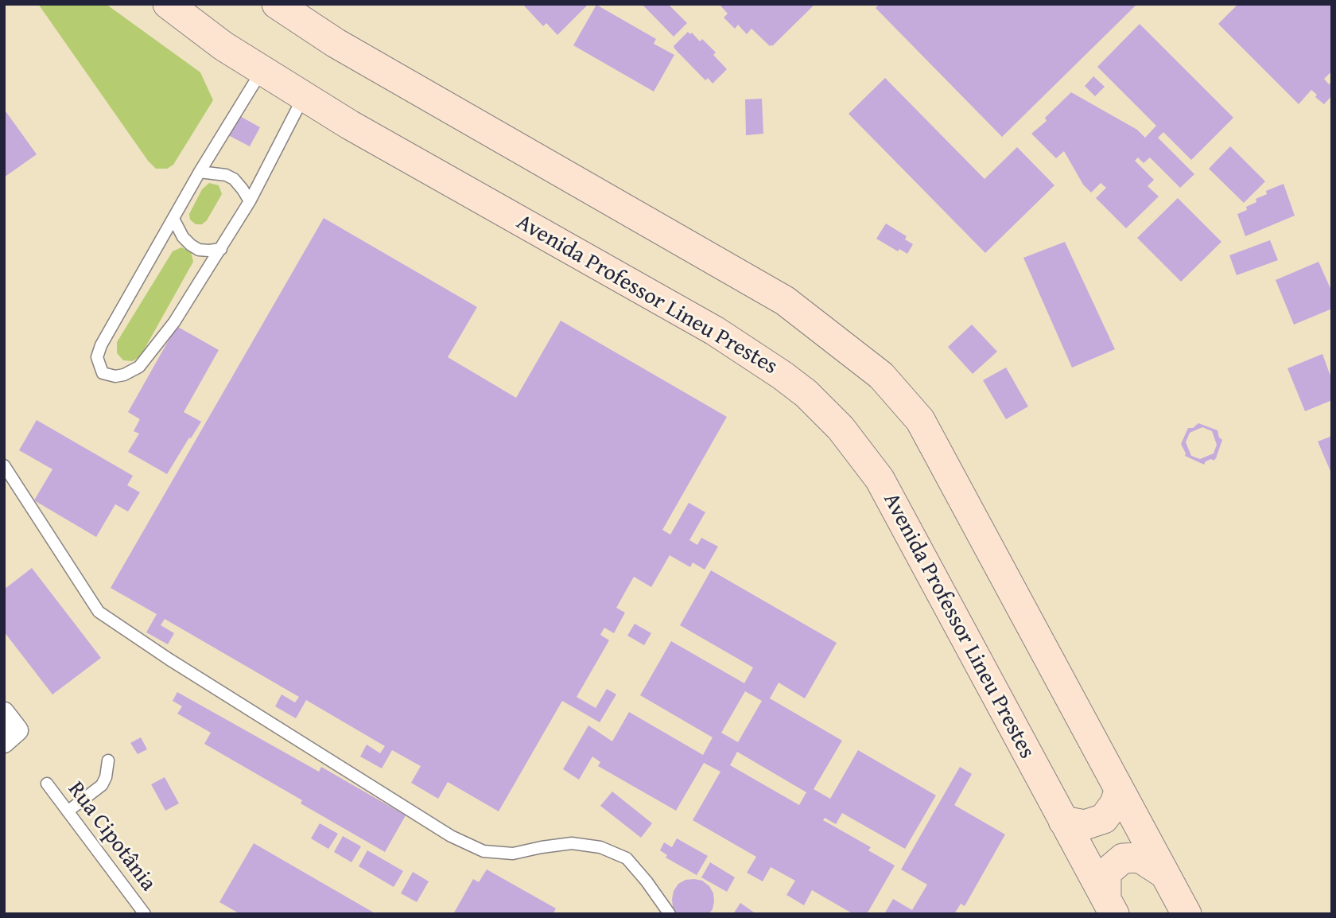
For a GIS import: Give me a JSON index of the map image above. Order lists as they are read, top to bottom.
{
  "streets": {
    "street": ["Avenida Professor Lineu Prestes"],
    "lane": ["Rua Cipotânia"]
  }
}
